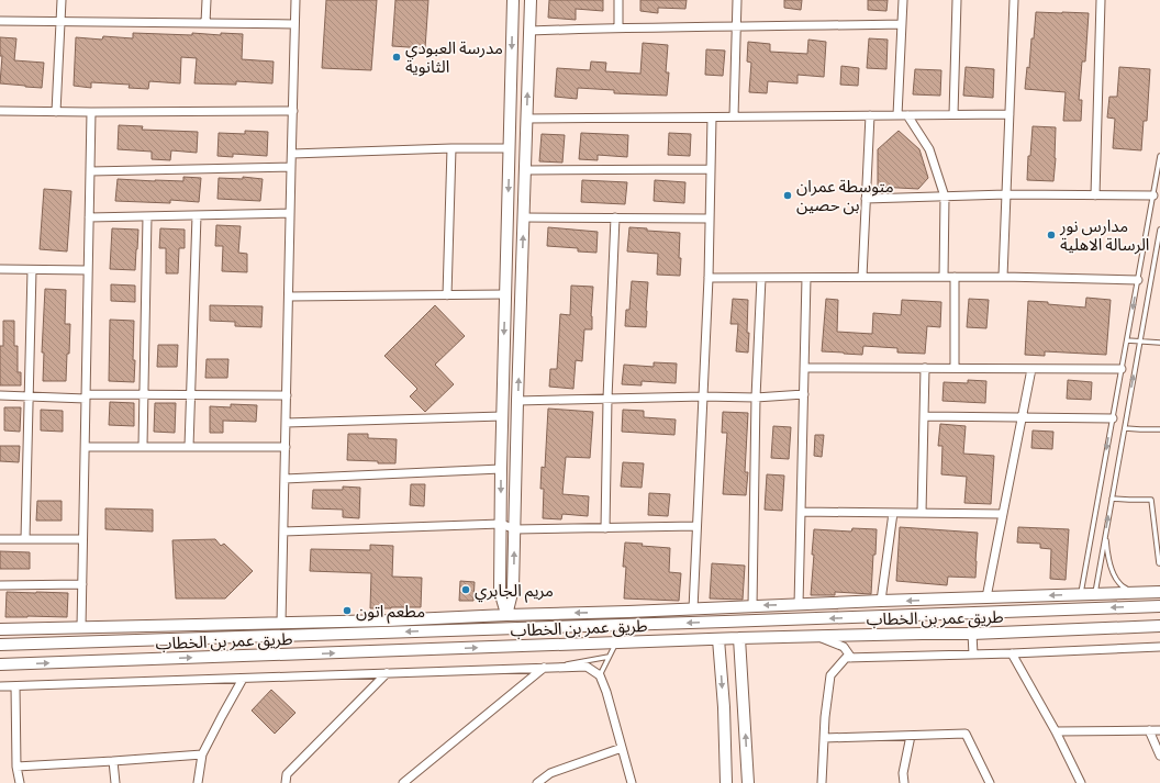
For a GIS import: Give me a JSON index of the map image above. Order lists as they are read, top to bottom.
{
  "streets": {
    "street": ["طريق عمر بن الخطاب"]
  },
  "places": [
    "مدرسة العبودي الثانوية",
    "متوسطة عمران بن حصين",
    "مدارس نور الرسالة الاهلية",
    "مريم الجابري",
    "مطعم اتون"
  ]
}
